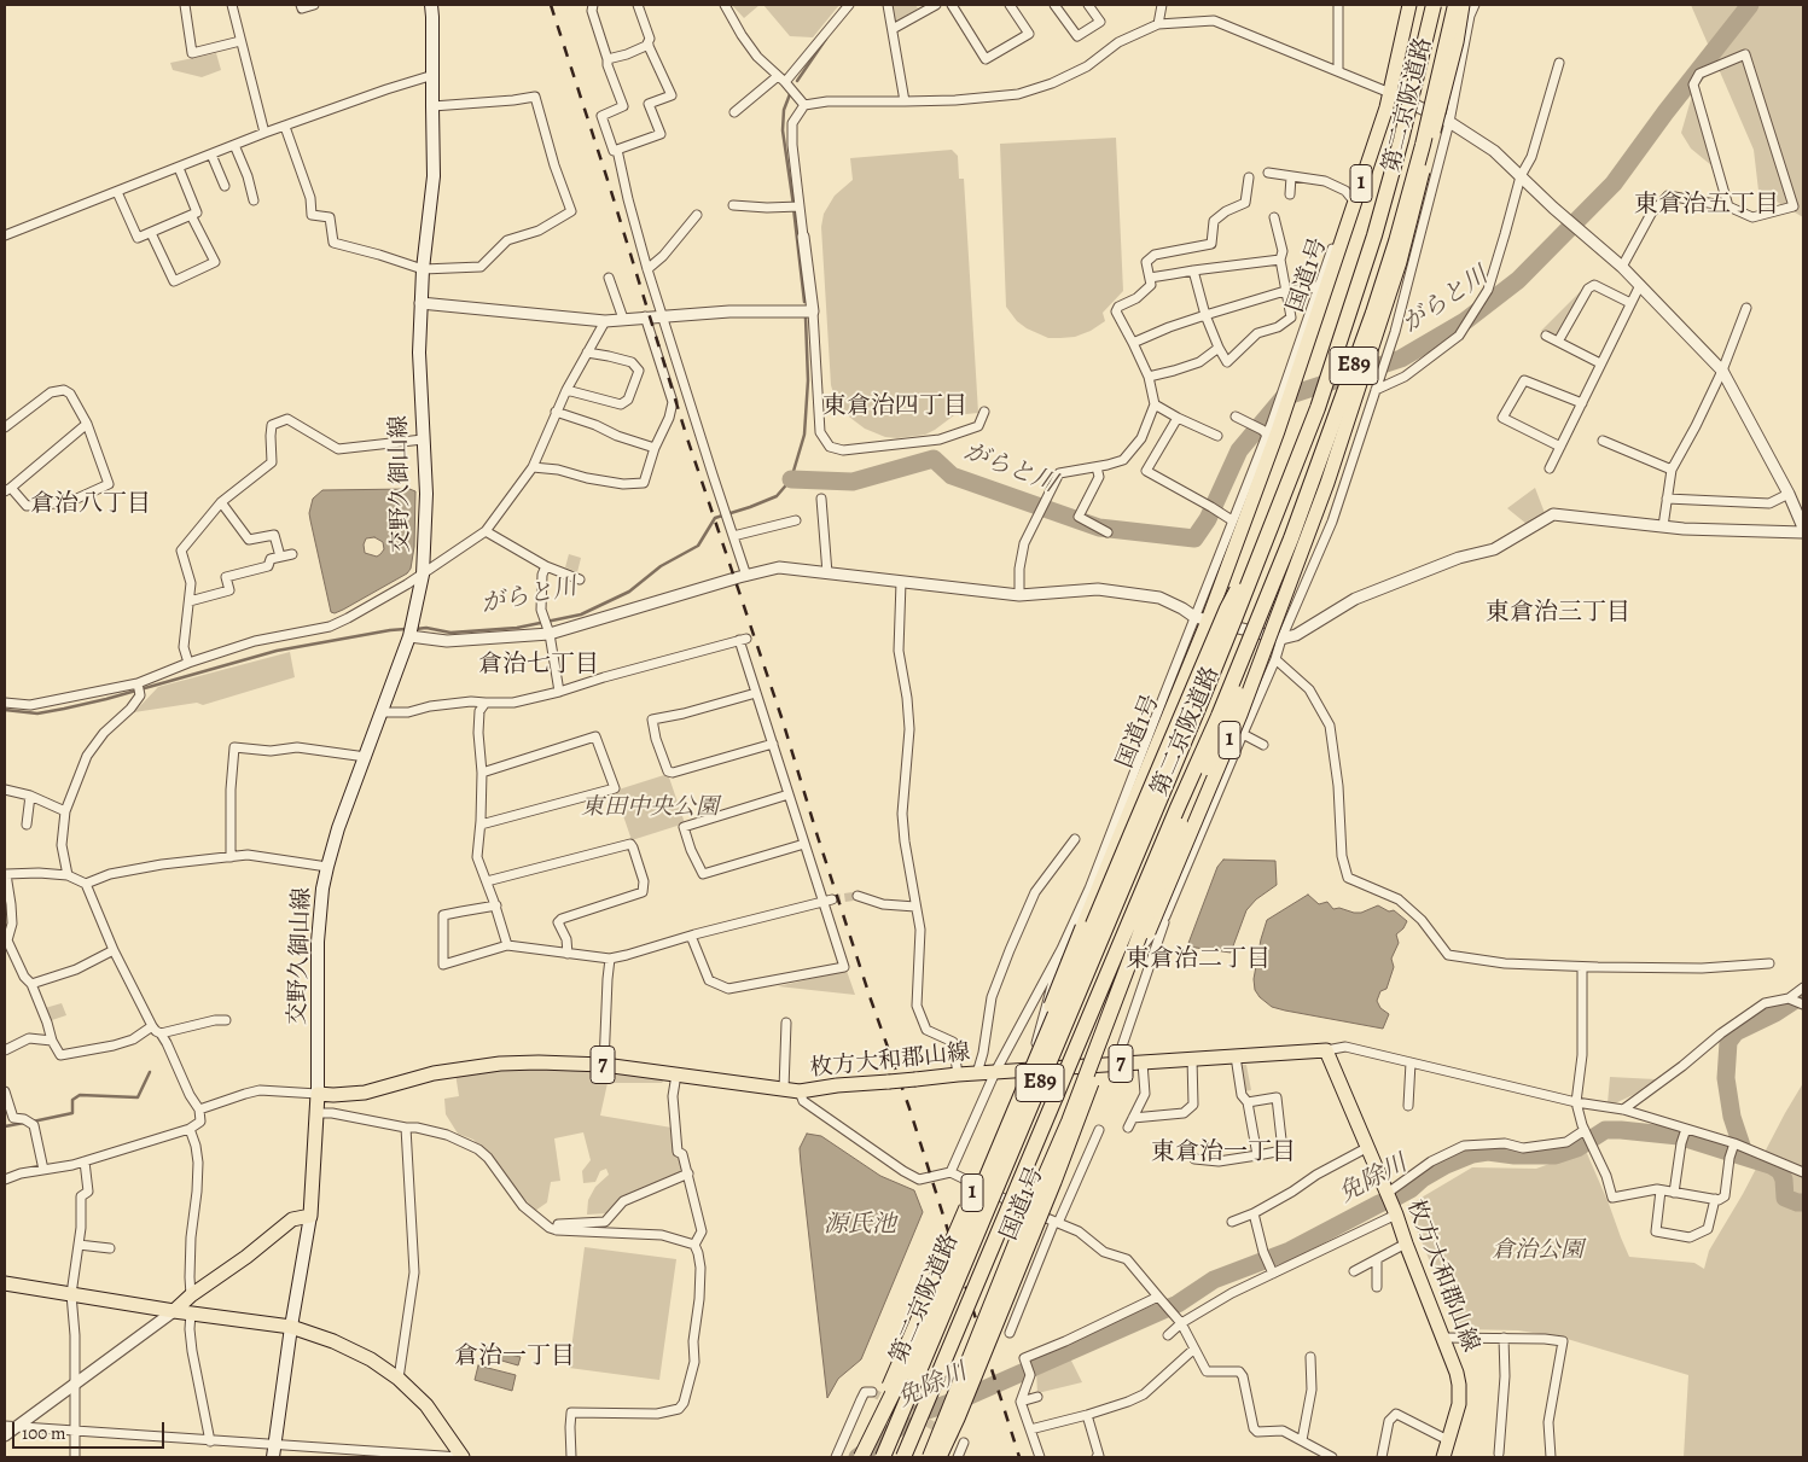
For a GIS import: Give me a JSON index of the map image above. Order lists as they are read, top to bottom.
{
  "streets": {
    "highway": ["第二京阪道路", "E89"],
    "main road": [
      "1",
      "国道1号",
      "交野久御山線",
      "枚方大和郡山線",
      "7"
    ]
  },
  "crossings": [
    ["交野久御山線", "枚方大和郡山線"]
  ],
  "districts": [
    "東倉治五丁目",
    "東倉治四丁目",
    "倉治八丁目",
    "東倉治三丁目",
    "倉治七丁目",
    "東倉治二丁目",
    "東倉治一丁目",
    "倉治一丁目"
  ],
  "water": ["がらと川", "免除川", "源氏池"],
  "parks": ["東田中央公園", "倉治公園"],
  "scale_bar": "100 m"
}
